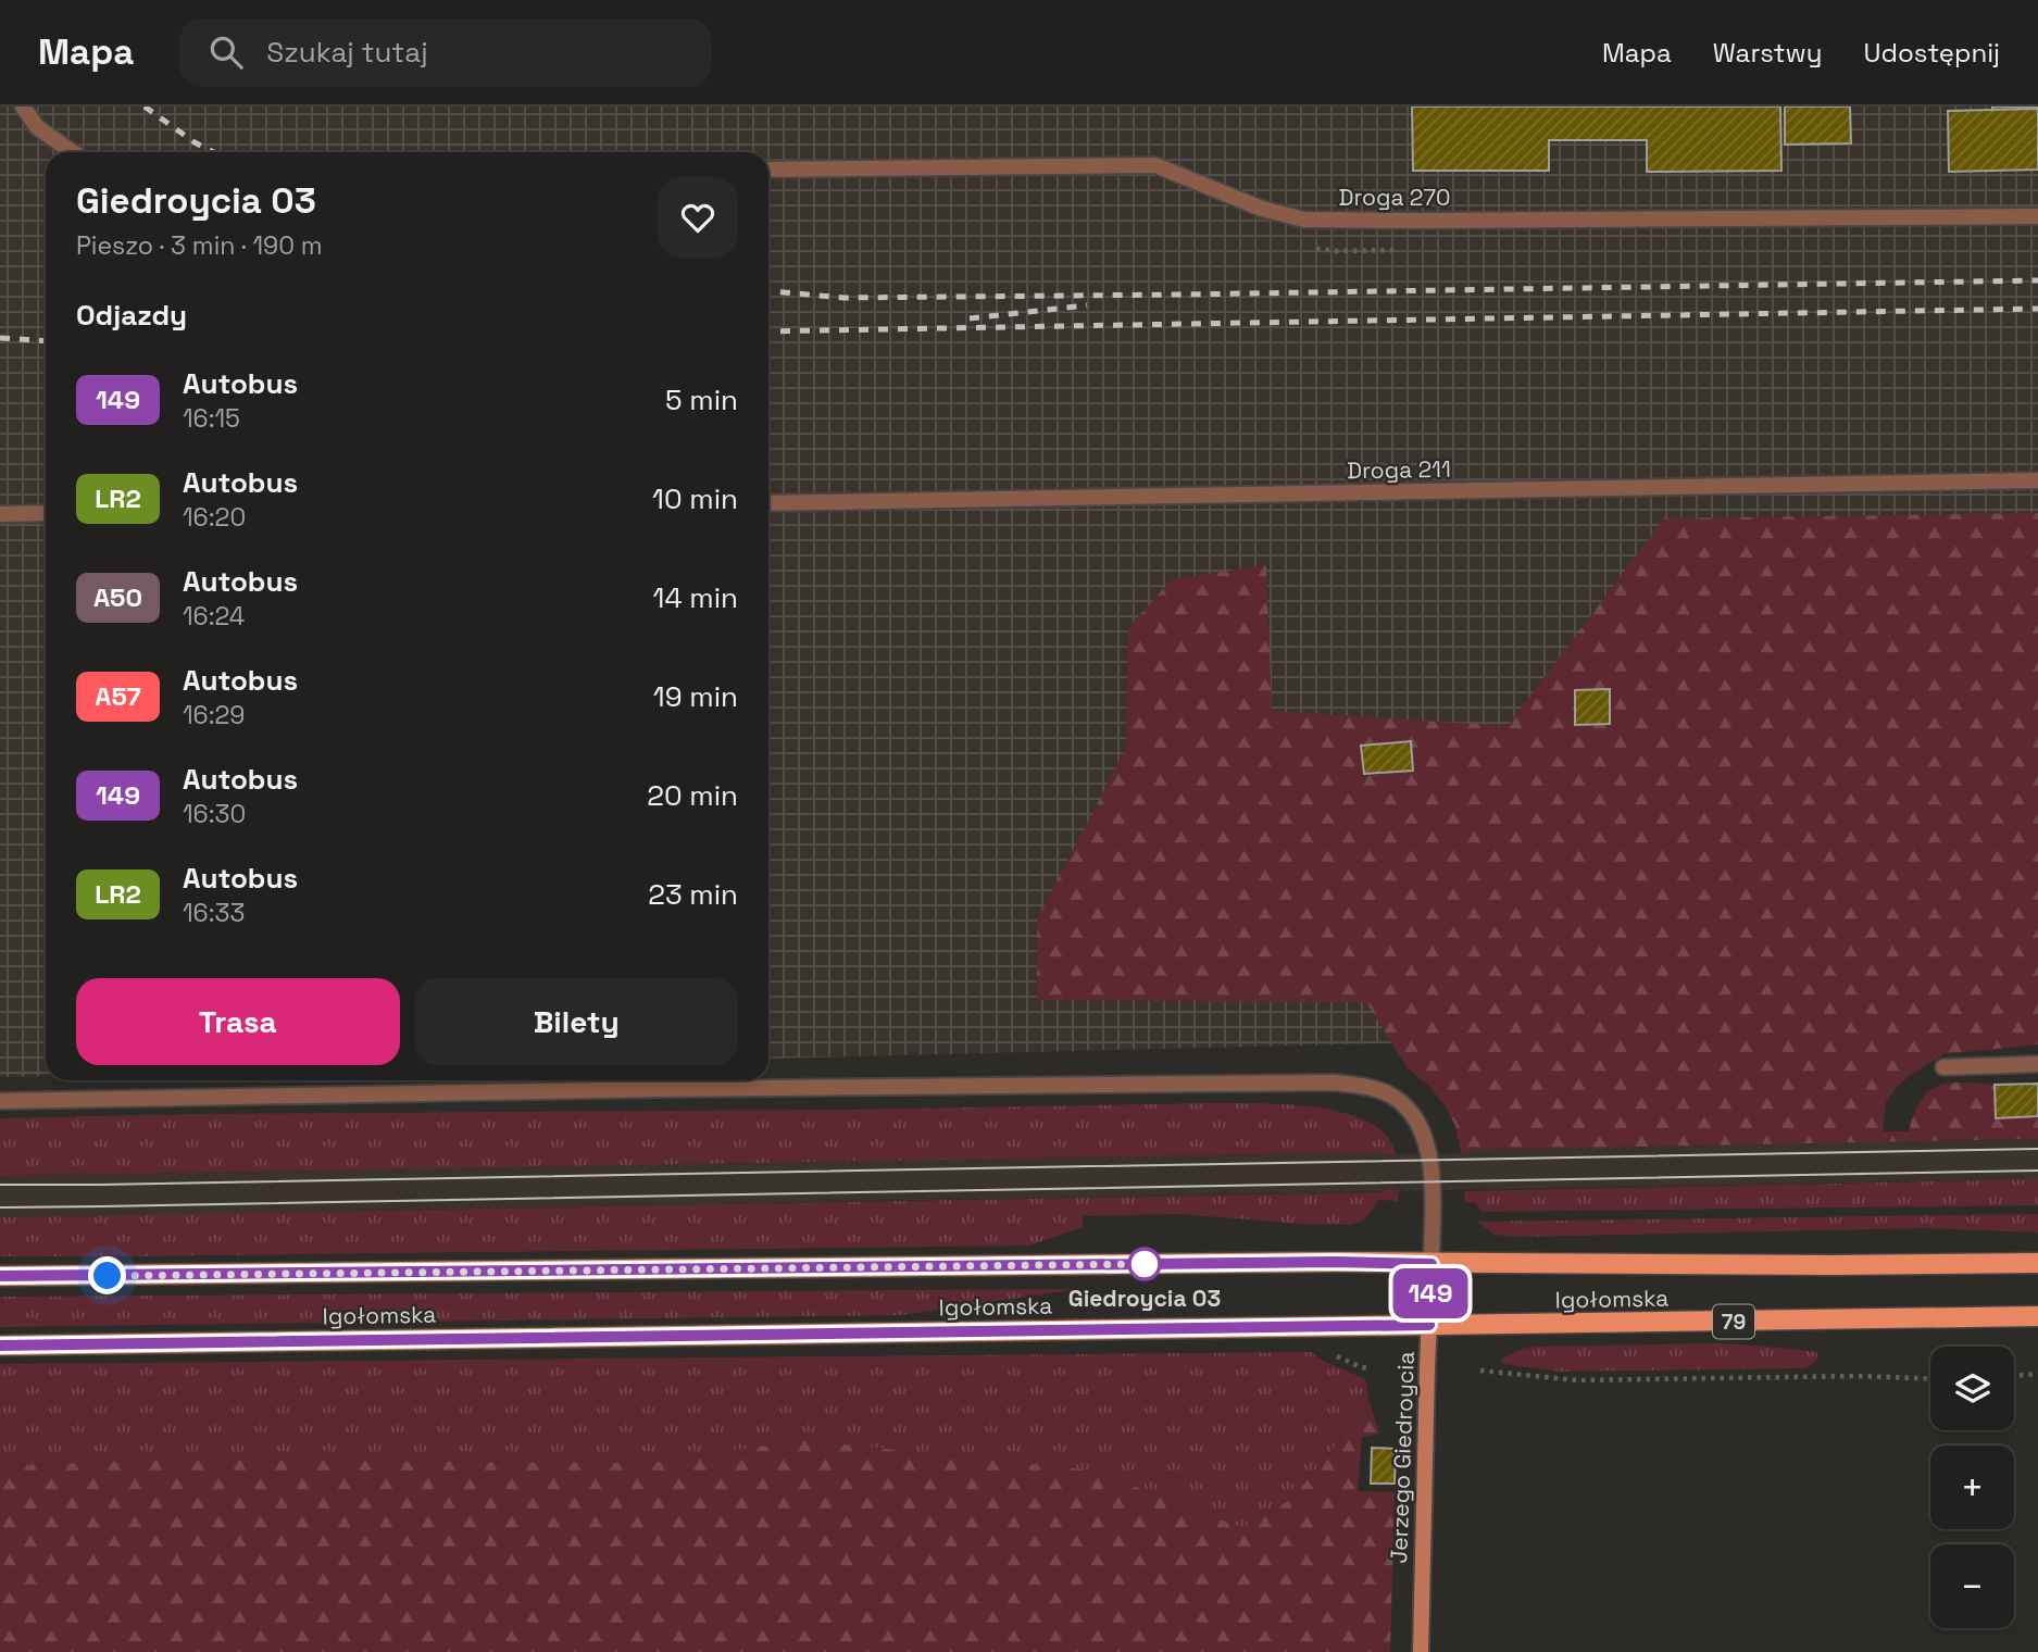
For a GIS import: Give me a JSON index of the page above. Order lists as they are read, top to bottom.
{
  "streets": {
    "main road": ["Igołomska", "79"],
    "street": ["Jerzego Giedroycia"],
    "lane": ["Droga 270", "Droga 211"]
  },
  "crossings": [
    ["Igołomska", "Jerzego Giedroycia"]
  ],
  "places": ["Giedroycia 03"],
  "lines": ["bus line 149"],
  "page": {
    "header": "Mapa",
    "search": "Szukaj tutaj",
    "nav": ["Mapa", "Warstwy", "Udostępnij"],
    "on_map": "149",
    "heading": [
      ["Giedroycia 03", "Pieszo · 3 min · 190 m"],
      "Odjazdy"
    ],
    "list": [
      {
        "mark": "149",
        "name": "Autobus",
        "note": "16:15",
        "value": "5 min"
      },
      {
        "mark": "LR2",
        "name": "Autobus",
        "note": "16:20",
        "value": "10 min"
      },
      {
        "mark": "A50",
        "name": "Autobus",
        "note": "16:24",
        "value": "14 min"
      },
      {
        "mark": "A57",
        "name": "Autobus",
        "note": "16:29",
        "value": "19 min"
      },
      {
        "mark": "149",
        "name": "Autobus",
        "note": "16:30",
        "value": "20 min"
      },
      {
        "mark": "LR2",
        "name": "Autobus",
        "note": "16:33",
        "value": "23 min"
      }
    ],
    "buttons": ["Trasa", "Bilety"],
    "map_buttons": ["+", "−"]
  }
}
